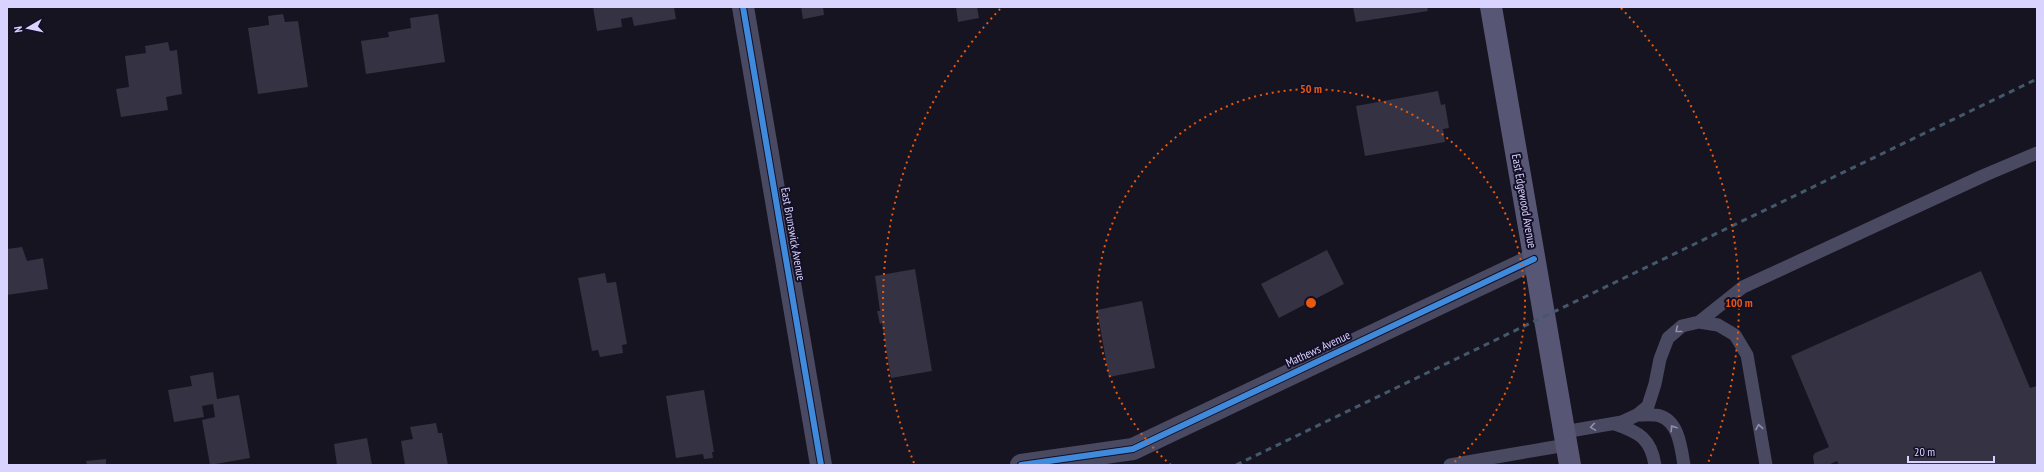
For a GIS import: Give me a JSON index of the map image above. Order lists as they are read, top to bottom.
{
  "streets": {
    "main road": ["East Edgewood Avenue"],
    "street": ["East Brunswick Avenue", "Mathews Avenue"]
  },
  "crossings": [
    ["East Edgewood Avenue", "Mathews Avenue"]
  ],
  "scale_bar": "20 m",
  "north": "left",
  "rings": ["50 m", "100 m"]
}
